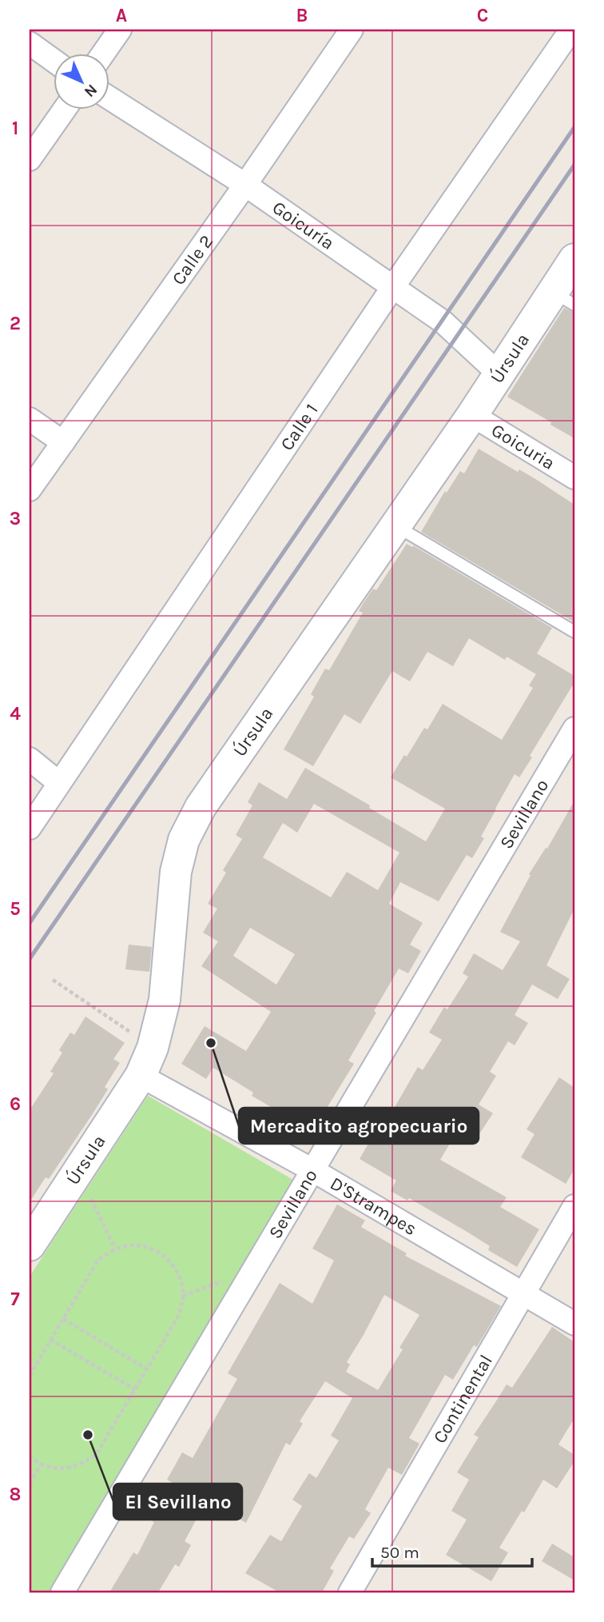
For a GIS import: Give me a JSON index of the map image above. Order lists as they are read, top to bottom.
{
  "streets": {
    "street": [
      "Goicuría",
      "Calle 2",
      "Úrsula",
      "Calle 1",
      "Goicuria",
      "Sevillano",
      "D'Strampes",
      "Continental"
    ]
  },
  "crossings": [
    ["Goicuría", "Calle 2"],
    ["Goicuría", "Úrsula"],
    ["Goicuría", "Calle 1"],
    ["Úrsula", "Goicuria"],
    ["Úrsula", "D'Strampes"],
    ["Sevillano", "D'Strampes"],
    ["D'Strampes", "Continental"]
  ],
  "places": ["Mercadito agropecuario", "El Sevillano"],
  "scale_bar": "50 m",
  "north": "bottom right",
  "grid": {
    "columns": ["A", "B", "C"],
    "rows": [
      "1",
      "2",
      "3",
      "4",
      "5",
      "6",
      "7",
      "8"
    ]
  }
}
